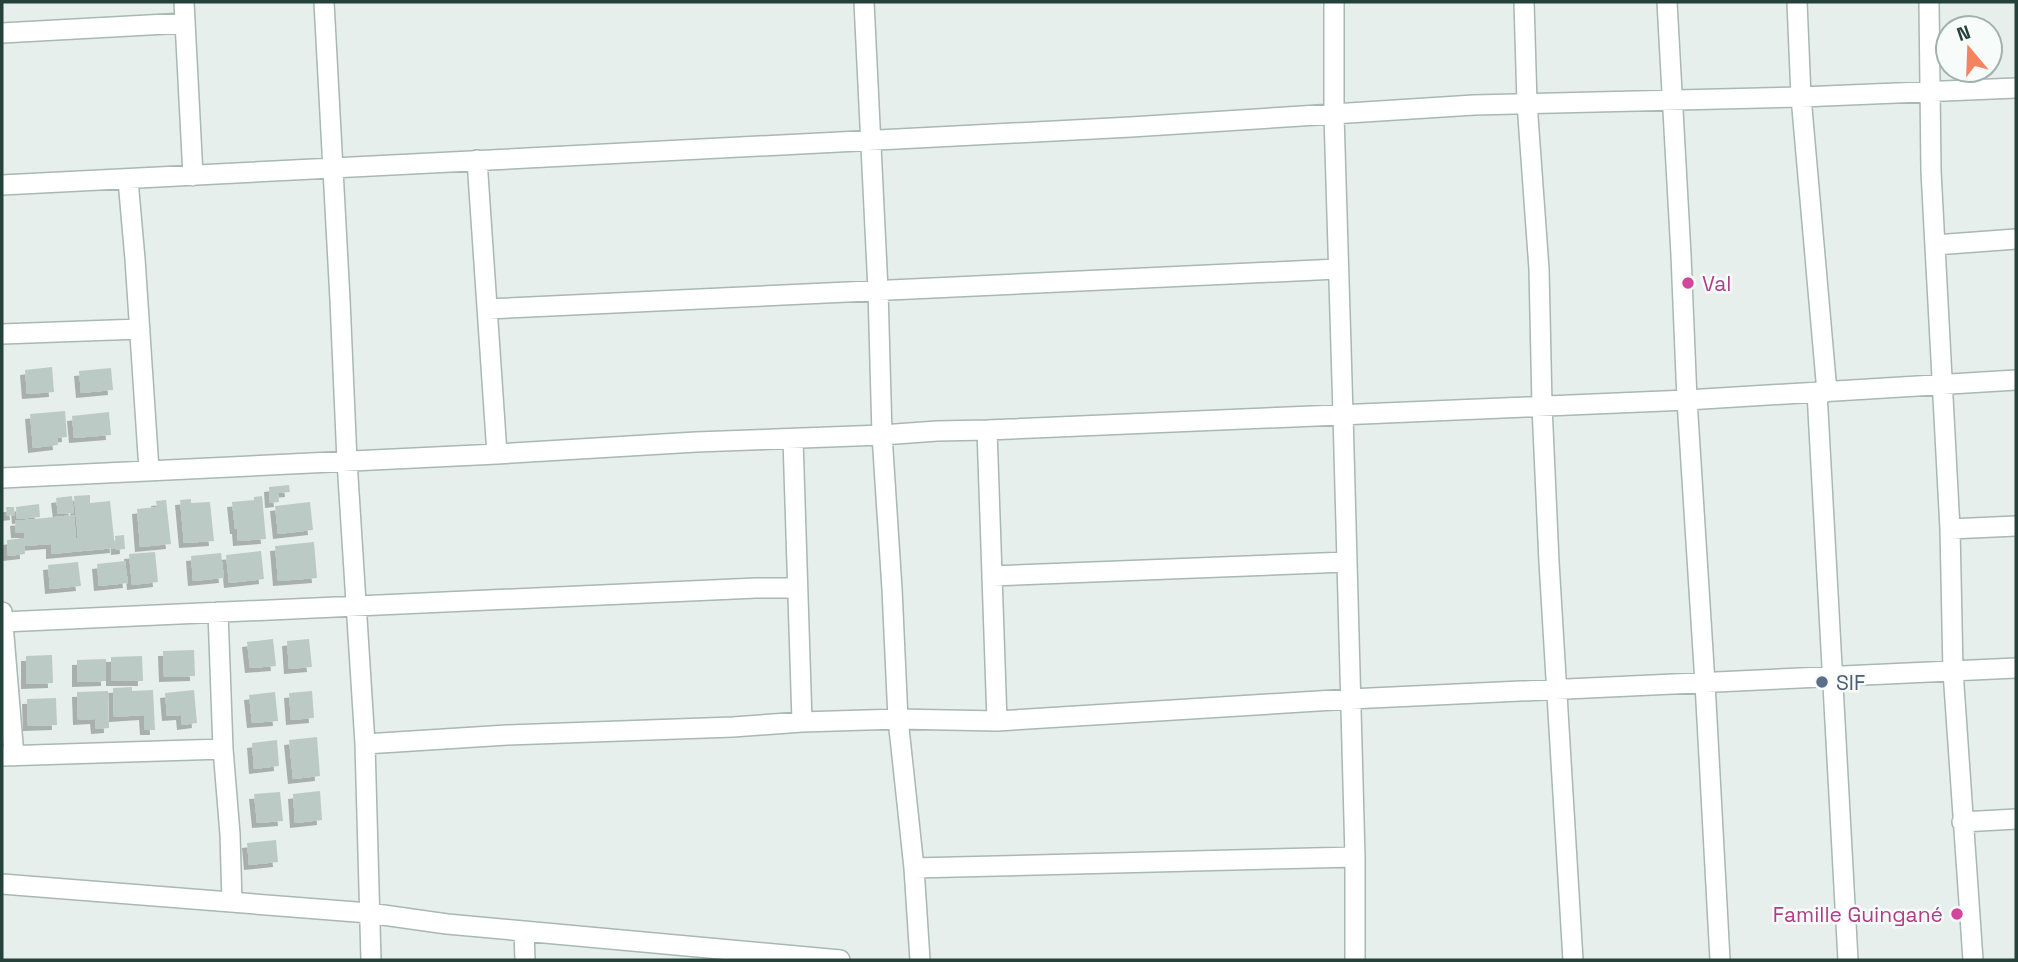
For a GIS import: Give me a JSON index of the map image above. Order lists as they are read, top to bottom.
{
  "places": ["Val", "SIF", "Famille Guingané"],
  "north": "top"
}
